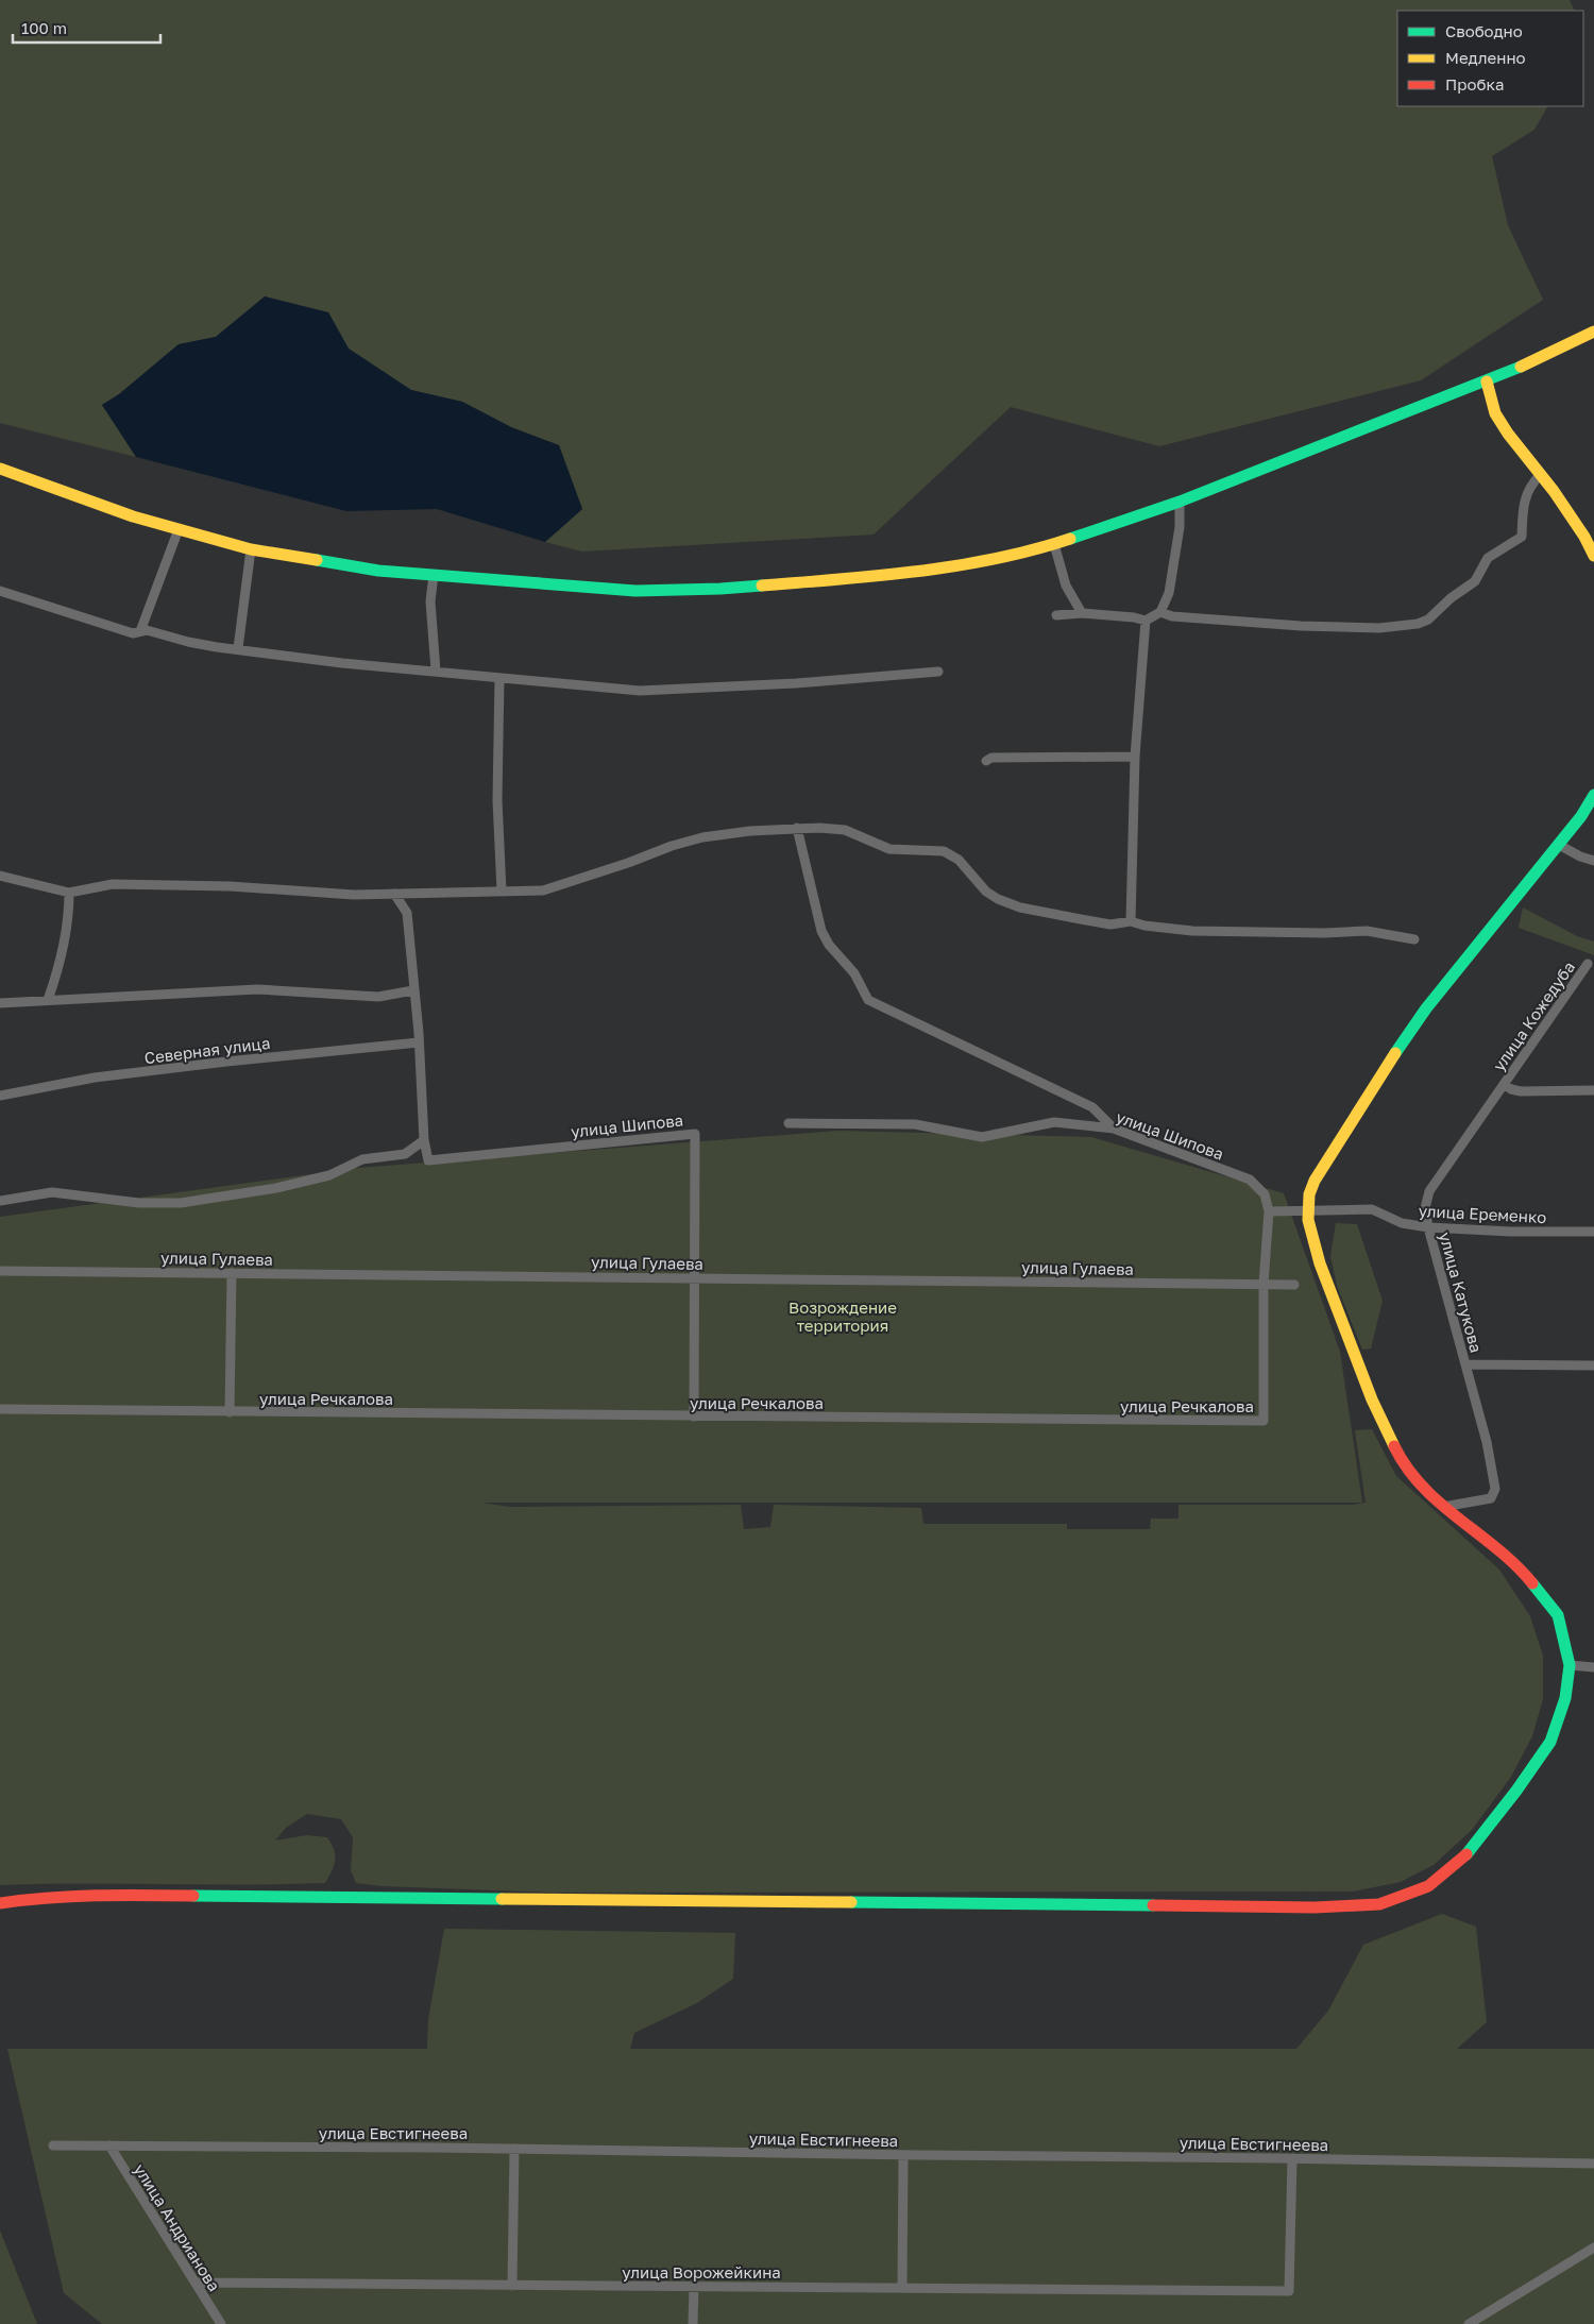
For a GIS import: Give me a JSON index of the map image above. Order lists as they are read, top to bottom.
{
  "streets": {
    "street": [
      "улица Кожедуба",
      "Северная улица",
      "улица Шипова",
      "улица Еременко",
      "улица Гулаева",
      "улица Катукова",
      "улица Речкалова",
      "улица Евстигнеева",
      "улица Андрианова",
      "улица Ворожейкина"
    ]
  },
  "crossings": [
    ["улица Кожедуба", "улица Еременко"],
    ["улица Кожедуба", "улица Катукова"],
    ["улица Шипова", "улица Гулаева"],
    ["улица Шипова", "улица Речкалова"],
    ["улица Еременко", "улица Катукова"],
    ["улица Гулаева", "улица Речкалова"],
    ["улица Евстигнеева", "улица Андрианова"],
    ["улица Евстигнеева", "улица Ворожейкина"],
    ["улица Андрианова", "улица Ворожейкина"]
  ],
  "parks": ["Возрождение территория"],
  "legend": ["Свободно", "Медленно", "Пробка"],
  "scale_bar": "100 m"
}
